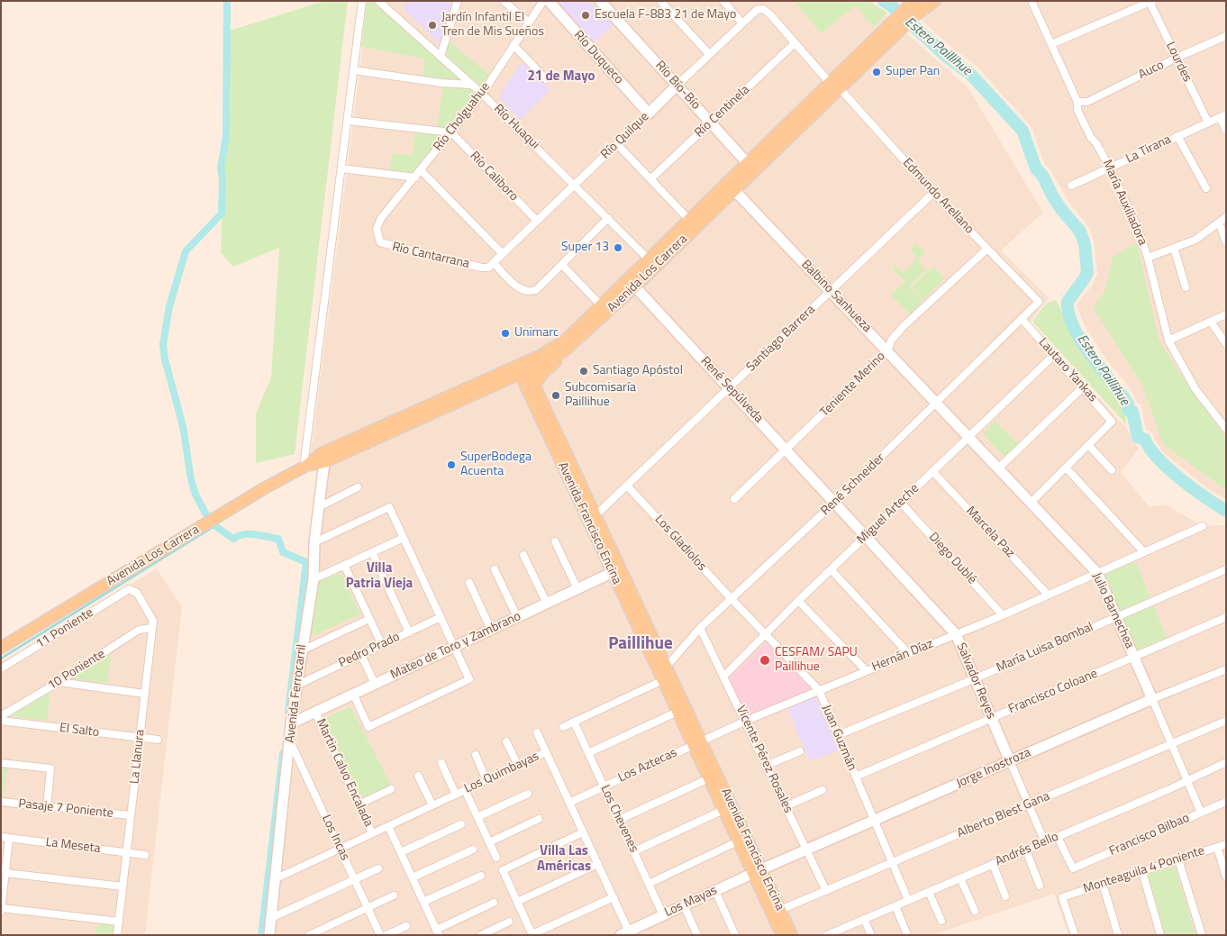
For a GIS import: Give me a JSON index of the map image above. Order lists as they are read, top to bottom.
{
  "streets": {
    "main road": ["Avenida Los Carrera", "Avenida Francisco Encina"],
    "street": [
      "Río Duqueco",
      "Lourdes",
      "Auco",
      "Río Bío-Bío",
      "Río Centinela",
      "Río Cholguahue",
      "Río Huaqui",
      "Río Quilque",
      "La Tirana",
      "Río Caliboro",
      "Edmundo Arellano",
      "María Auxiliadora",
      "Río Cantarrana",
      "Balbino Sanhueza",
      "Santiago Barrera",
      "Lautaro Yankas",
      "Teniente Merino",
      "René Sepúlveda",
      "René Schneider",
      "Miguel Arteche",
      "Marcela Paz",
      "Los Gladiolos",
      "Diego Dublé",
      "Julio Barnechea",
      "11 Poniente",
      "Mateo de Toro y Zambrano",
      "María Luisa Bombal",
      "Pedro Prado",
      "Hernán Díaz",
      "10 Poniente",
      "Salvador Reyes",
      "Francisco Coloane",
      "Avenida Ferrocarril",
      "El Salto",
      "Juan Guzmán",
      "La Llanura",
      "Vicente Pérez Rosales",
      "Los Aztecas",
      "Jorge Inostroza",
      "Martin Calvo Encalada",
      "Los Quimbayas",
      "Pasaje 7 Poniente",
      "Alberto Blest Gana",
      "Los Chevenes",
      "Francisco Bilbao",
      "Los Incas",
      "La Meseta",
      "Andrés Bello",
      "Monteaguila 4 Poniente",
      "Los Mayas"
    ]
  },
  "crossings": [
    ["Río Duqueco", "Río Quilque"],
    ["Lourdes", "Auco"],
    ["Lourdes", "La Tirana"],
    ["Auco", "María Auxiliadora"],
    ["Río Bío-Bío", "Río Centinela"],
    ["Río Bío-Bío", "Río Quilque"],
    ["Río Bío-Bío", "Avenida Los Carrera"],
    ["Río Centinela", "Edmundo Arellano"],
    ["Río Cholguahue", "Río Huaqui"],
    ["Río Cholguahue", "Río Caliboro"],
    ["Río Cholguahue", "Río Cantarrana"],
    ["Río Huaqui", "Río Quilque"],
    ["Río Huaqui", "Avenida Los Carrera"],
    ["Río Quilque", "Río Caliboro"],
    ["Río Quilque", "Edmundo Arellano"],
    ["Río Quilque", "Río Cantarrana"],
    ["La Tirana", "María Auxiliadora"],
    ["Edmundo Arellano", "Avenida Los Carrera"],
    ["Edmundo Arellano", "Santiago Barrera"],
    ["Edmundo Arellano", "Teniente Merino"],
    ["Edmundo Arellano", "René Schneider"],
    ["Avenida Los Carrera", "Balbino Sanhueza"],
    ["Avenida Los Carrera", "René Sepúlveda"],
    ["Avenida Los Carrera", "Avenida Francisco Encina"],
    ["Avenida Los Carrera", "Avenida Ferrocarril"],
    ["Balbino Sanhueza", "Santiago Barrera"],
    ["Balbino Sanhueza", "Teniente Merino"],
    ["Balbino Sanhueza", "René Schneider"],
    ["Balbino Sanhueza", "Julio Barnechea"],
    ["Santiago Barrera", "René Sepúlveda"],
    ["Santiago Barrera", "Avenida Francisco Encina"],
    ["Santiago Barrera", "Los Gladiolos"],
    ["Lautaro Yankas", "René Schneider"],
    ["Lautaro Yankas", "Miguel Arteche"],
    ["Teniente Merino", "René Sepúlveda"],
    ["René Sepúlveda", "René Schneider"],
    ["René Sepúlveda", "Salvador Reyes"],
    ["René Schneider", "Avenida Francisco Encina"],
    ["René Schneider", "Los Gladiolos"],
    ["René Schneider", "Julio Barnechea"],
    ["René Schneider", "Salvador Reyes"],
    ["René Schneider", "Juan Guzmán"],
    ["René Schneider", "Vicente Pérez Rosales"],
    ["Miguel Arteche", "Marcela Paz"],
    ["Miguel Arteche", "Diego Dublé"],
    ["Miguel Arteche", "Julio Barnechea"],
    ["Miguel Arteche", "Salvador Reyes"],
    ["Miguel Arteche", "Juan Guzmán"],
    ["Miguel Arteche", "Vicente Pérez Rosales"],
    ["Avenida Francisco Encina", "Mateo de Toro y Zambrano"],
    ["Avenida Francisco Encina", "Hernán Díaz"],
    ["Avenida Francisco Encina", "Los Aztecas"],
    ["Avenida Francisco Encina", "Jorge Inostroza"],
    ["Avenida Francisco Encina", "Alberto Blest Gana"],
    ["Avenida Francisco Encina", "Los Mayas"],
    ["Marcela Paz", "Hernán Díaz"],
    ["Los Gladiolos", "Juan Guzmán"],
    ["Diego Dublé", "Hernán Díaz"],
    ["Julio Barnechea", "María Luisa Bombal"],
    ["Julio Barnechea", "Hernán Díaz"],
    ["Julio Barnechea", "Francisco Coloane"],
    ["Julio Barnechea", "Jorge Inostroza"],
    ["Julio Barnechea", "Alberto Blest Gana"],
    ["Julio Barnechea", "Francisco Bilbao"],
    ["Julio Barnechea", "Andrés Bello"],
    ["11 Poniente", "La Llanura"],
    ["Mateo de Toro y Zambrano", "Avenida Ferrocarril"],
    ["Mateo de Toro y Zambrano", "Martin Calvo Encalada"],
    ["María Luisa Bombal", "Salvador Reyes"],
    ["María Luisa Bombal", "Juan Guzmán"],
    ["Pedro Prado", "Avenida Ferrocarril"],
    ["Hernán Díaz", "Salvador Reyes"],
    ["Hernán Díaz", "Juan Guzmán"],
    ["Hernán Díaz", "Vicente Pérez Rosales"],
    ["Hernán Díaz", "Los Aztecas"],
    ["10 Poniente", "La Llanura"],
    ["Salvador Reyes", "Francisco Coloane"],
    ["Salvador Reyes", "Jorge Inostroza"],
    ["Salvador Reyes", "Alberto Blest Gana"],
    ["Salvador Reyes", "Andrés Bello"],
    ["Francisco Coloane", "Juan Guzmán"],
    ["Avenida Ferrocarril", "Los Quimbayas"],
    ["Avenida Ferrocarril", "Los Incas"],
    ["El Salto", "La Llanura"],
    ["Juan Guzmán", "Jorge Inostroza"],
    ["Juan Guzmán", "Alberto Blest Gana"],
    ["Juan Guzmán", "Andrés Bello"],
    ["La Llanura", "Pasaje 7 Poniente"],
    ["La Llanura", "La Meseta"],
    ["Vicente Pérez Rosales", "Jorge Inostroza"],
    ["Vicente Pérez Rosales", "Alberto Blest Gana"],
    ["Los Aztecas", "Los Quimbayas"],
    ["Los Aztecas", "Los Chevenes"],
    ["Jorge Inostroza", "Los Mayas"],
    ["Martin Calvo Encalada", "Los Quimbayas"],
    ["Los Quimbayas", "Los Incas"],
    ["Los Quimbayas", "Los Mayas"],
    ["Los Chevenes", "Los Mayas"],
    ["Francisco Bilbao", "Andrés Bello"]
  ],
  "districts": [
    "21 de Mayo",
    "Villa Patria Vieja",
    "Paillihue",
    "Villa Las Américas"
  ],
  "water": ["Estero Paillihue"],
  "places": [
    "Escuela F-883 21 de Mayo",
    "Jardín Infantil El Tren de Mis Sueños",
    "Super Pan",
    "Super 13",
    "Unimarc",
    "Santiago Apóstol",
    "Subcomisaría Paillihue",
    "SuperBodega Acuenta",
    "CESFAM/ SAPU Paillihue"
  ]
}
